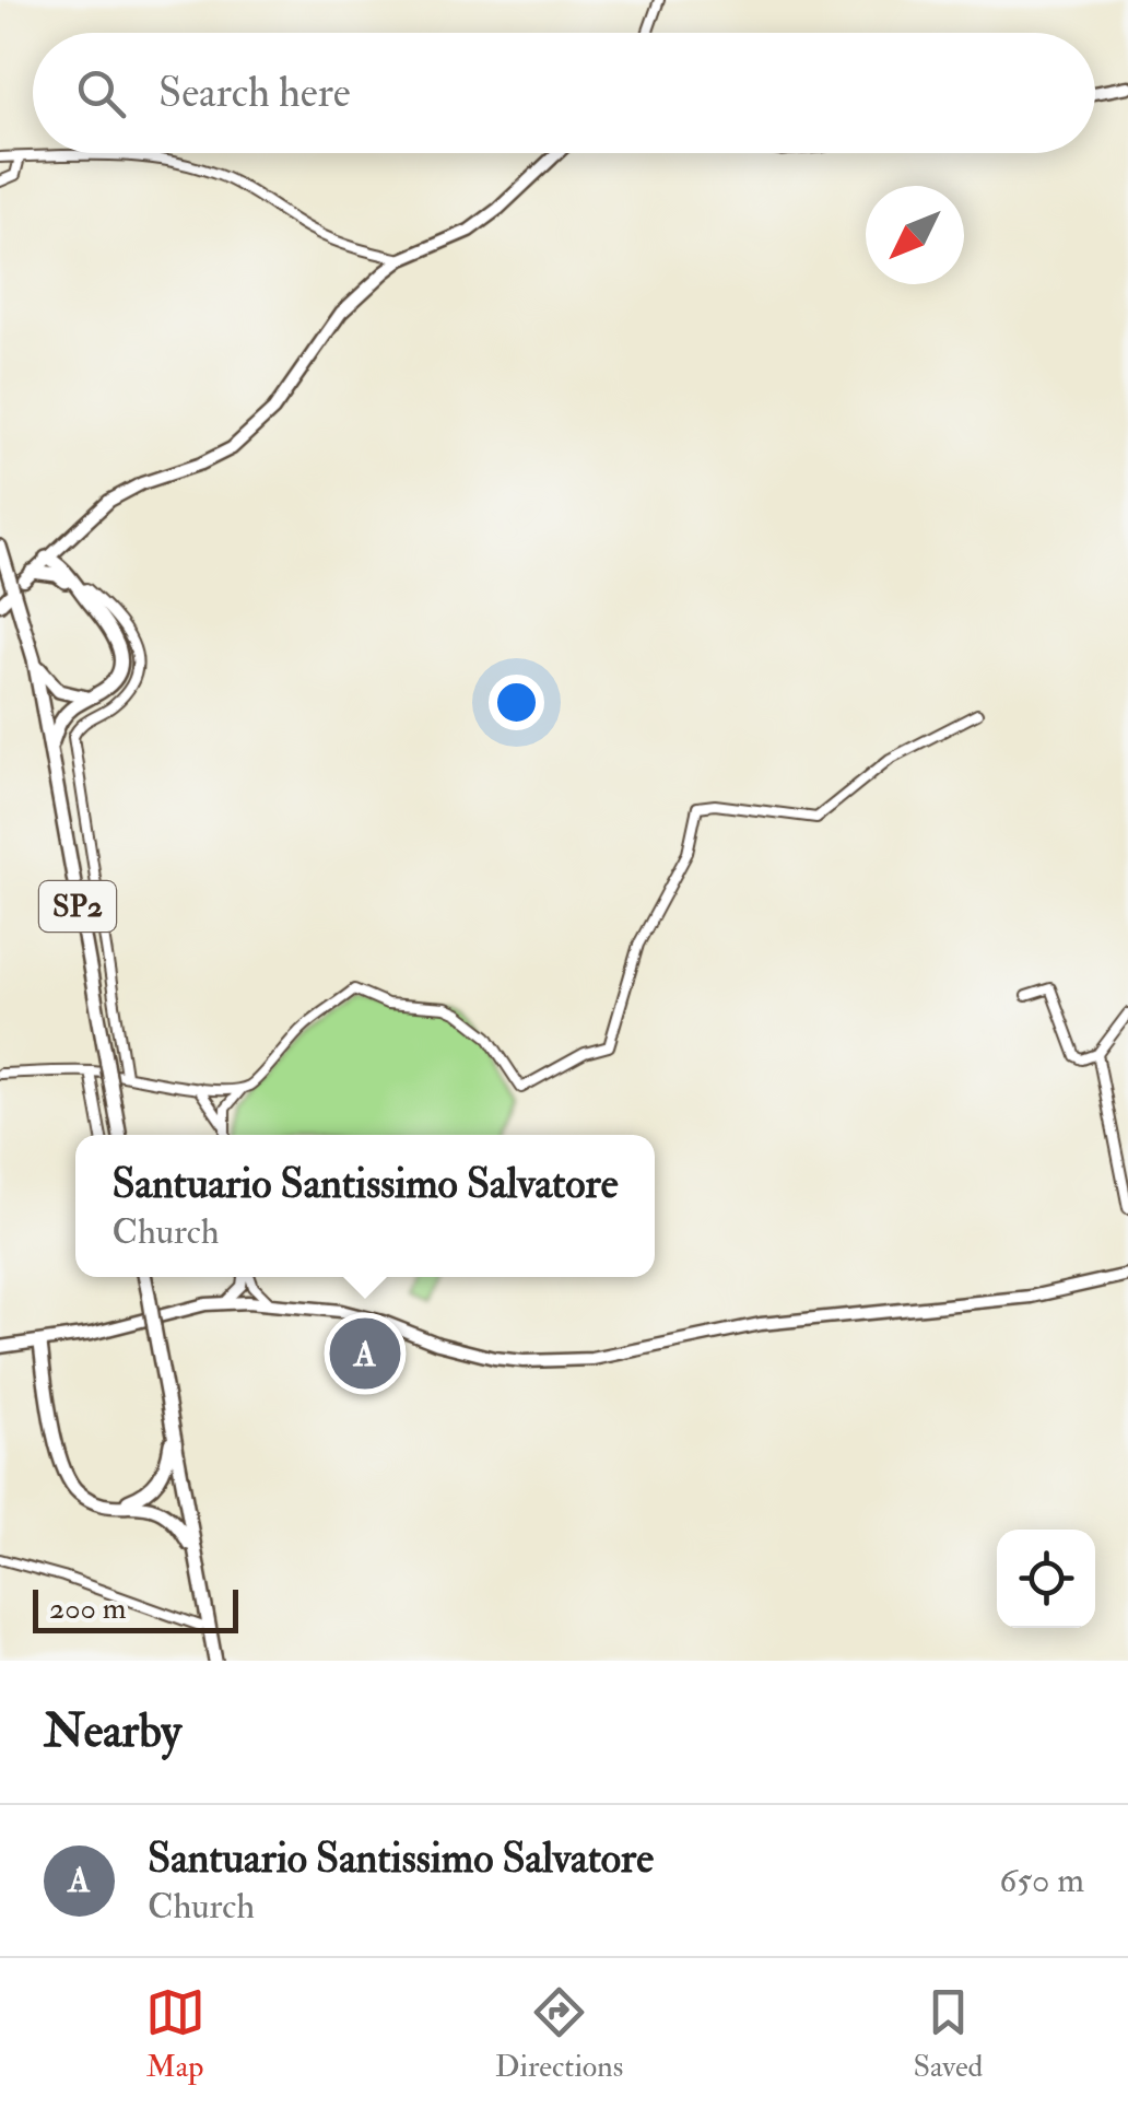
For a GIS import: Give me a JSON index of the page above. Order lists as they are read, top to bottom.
{
  "streets": {
    "main road": ["SP2"]
  },
  "scale_bar": "200 m",
  "north": "bottom left",
  "page": {
    "search": "Search here",
    "popup": ["Santuario Santissimo Salvatore", "Church"],
    "pins": "A",
    "scale": "200 m",
    "heading": "Nearby",
    "list": [
      {
        "mark": "A",
        "name": "Santuario Santissimo Salvatore",
        "note": "Church",
        "value": "650 m"
      }
    ],
    "nav": ["Map", "Directions", "Saved"]
  }
}
